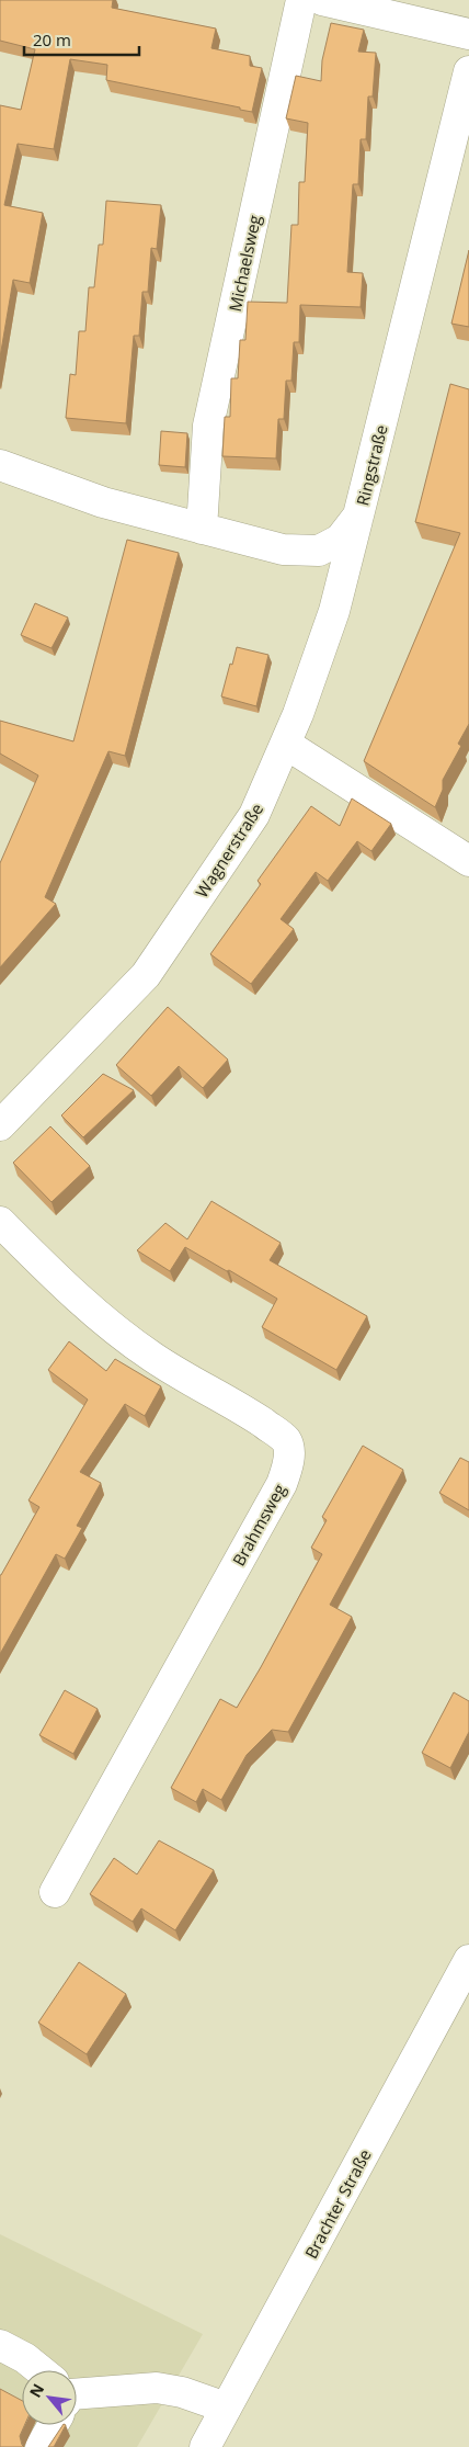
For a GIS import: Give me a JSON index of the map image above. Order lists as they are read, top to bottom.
{
  "streets": {
    "street": [
      "Michaelsweg",
      "Ringstraße",
      "Wagnerstraße",
      "Brahmsweg",
      "Brachter Straße"
    ]
  },
  "crossings": [
    ["Michaelsweg", "Ringstraße"],
    ["Ringstraße", "Wagnerstraße"]
  ],
  "scale_bar": "20 m",
  "north": "top left"
}
